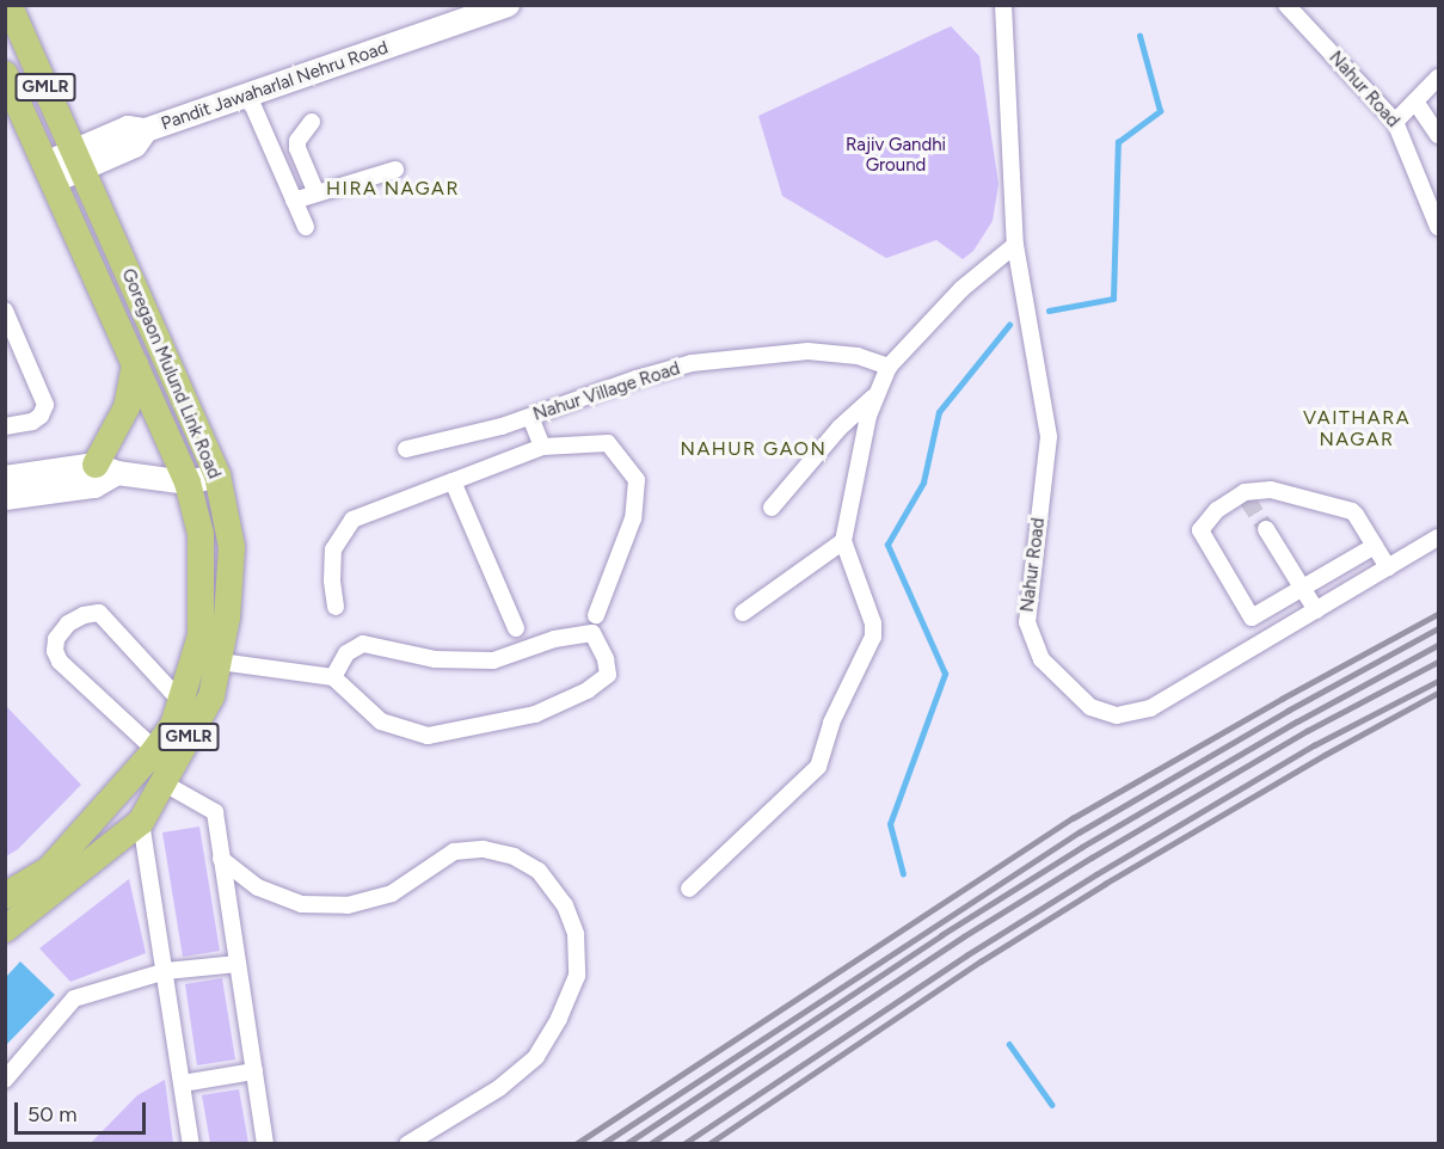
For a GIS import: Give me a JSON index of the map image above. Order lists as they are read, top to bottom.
{
  "streets": {
    "main road": ["GMLR", "Goregaon Mulund Link Road"],
    "street": ["Pandit Jawaharlal Nehru Road", "Nahur Road", "Nahur Village Road"]
  },
  "crossings": [
    ["Pandit Jawaharlal Nehru Road", "GMLR"],
    ["Pandit Jawaharlal Nehru Road", "Goregaon Mulund Link Road"],
    ["GMLR", "Goregaon Mulund Link Road"]
  ],
  "districts": ["HIRA NAGAR", "VAITHARA NAGAR", "NAHUR GAON"],
  "parks": ["Rajiv Gandhi Ground"],
  "scale_bar": "50 m"
}
